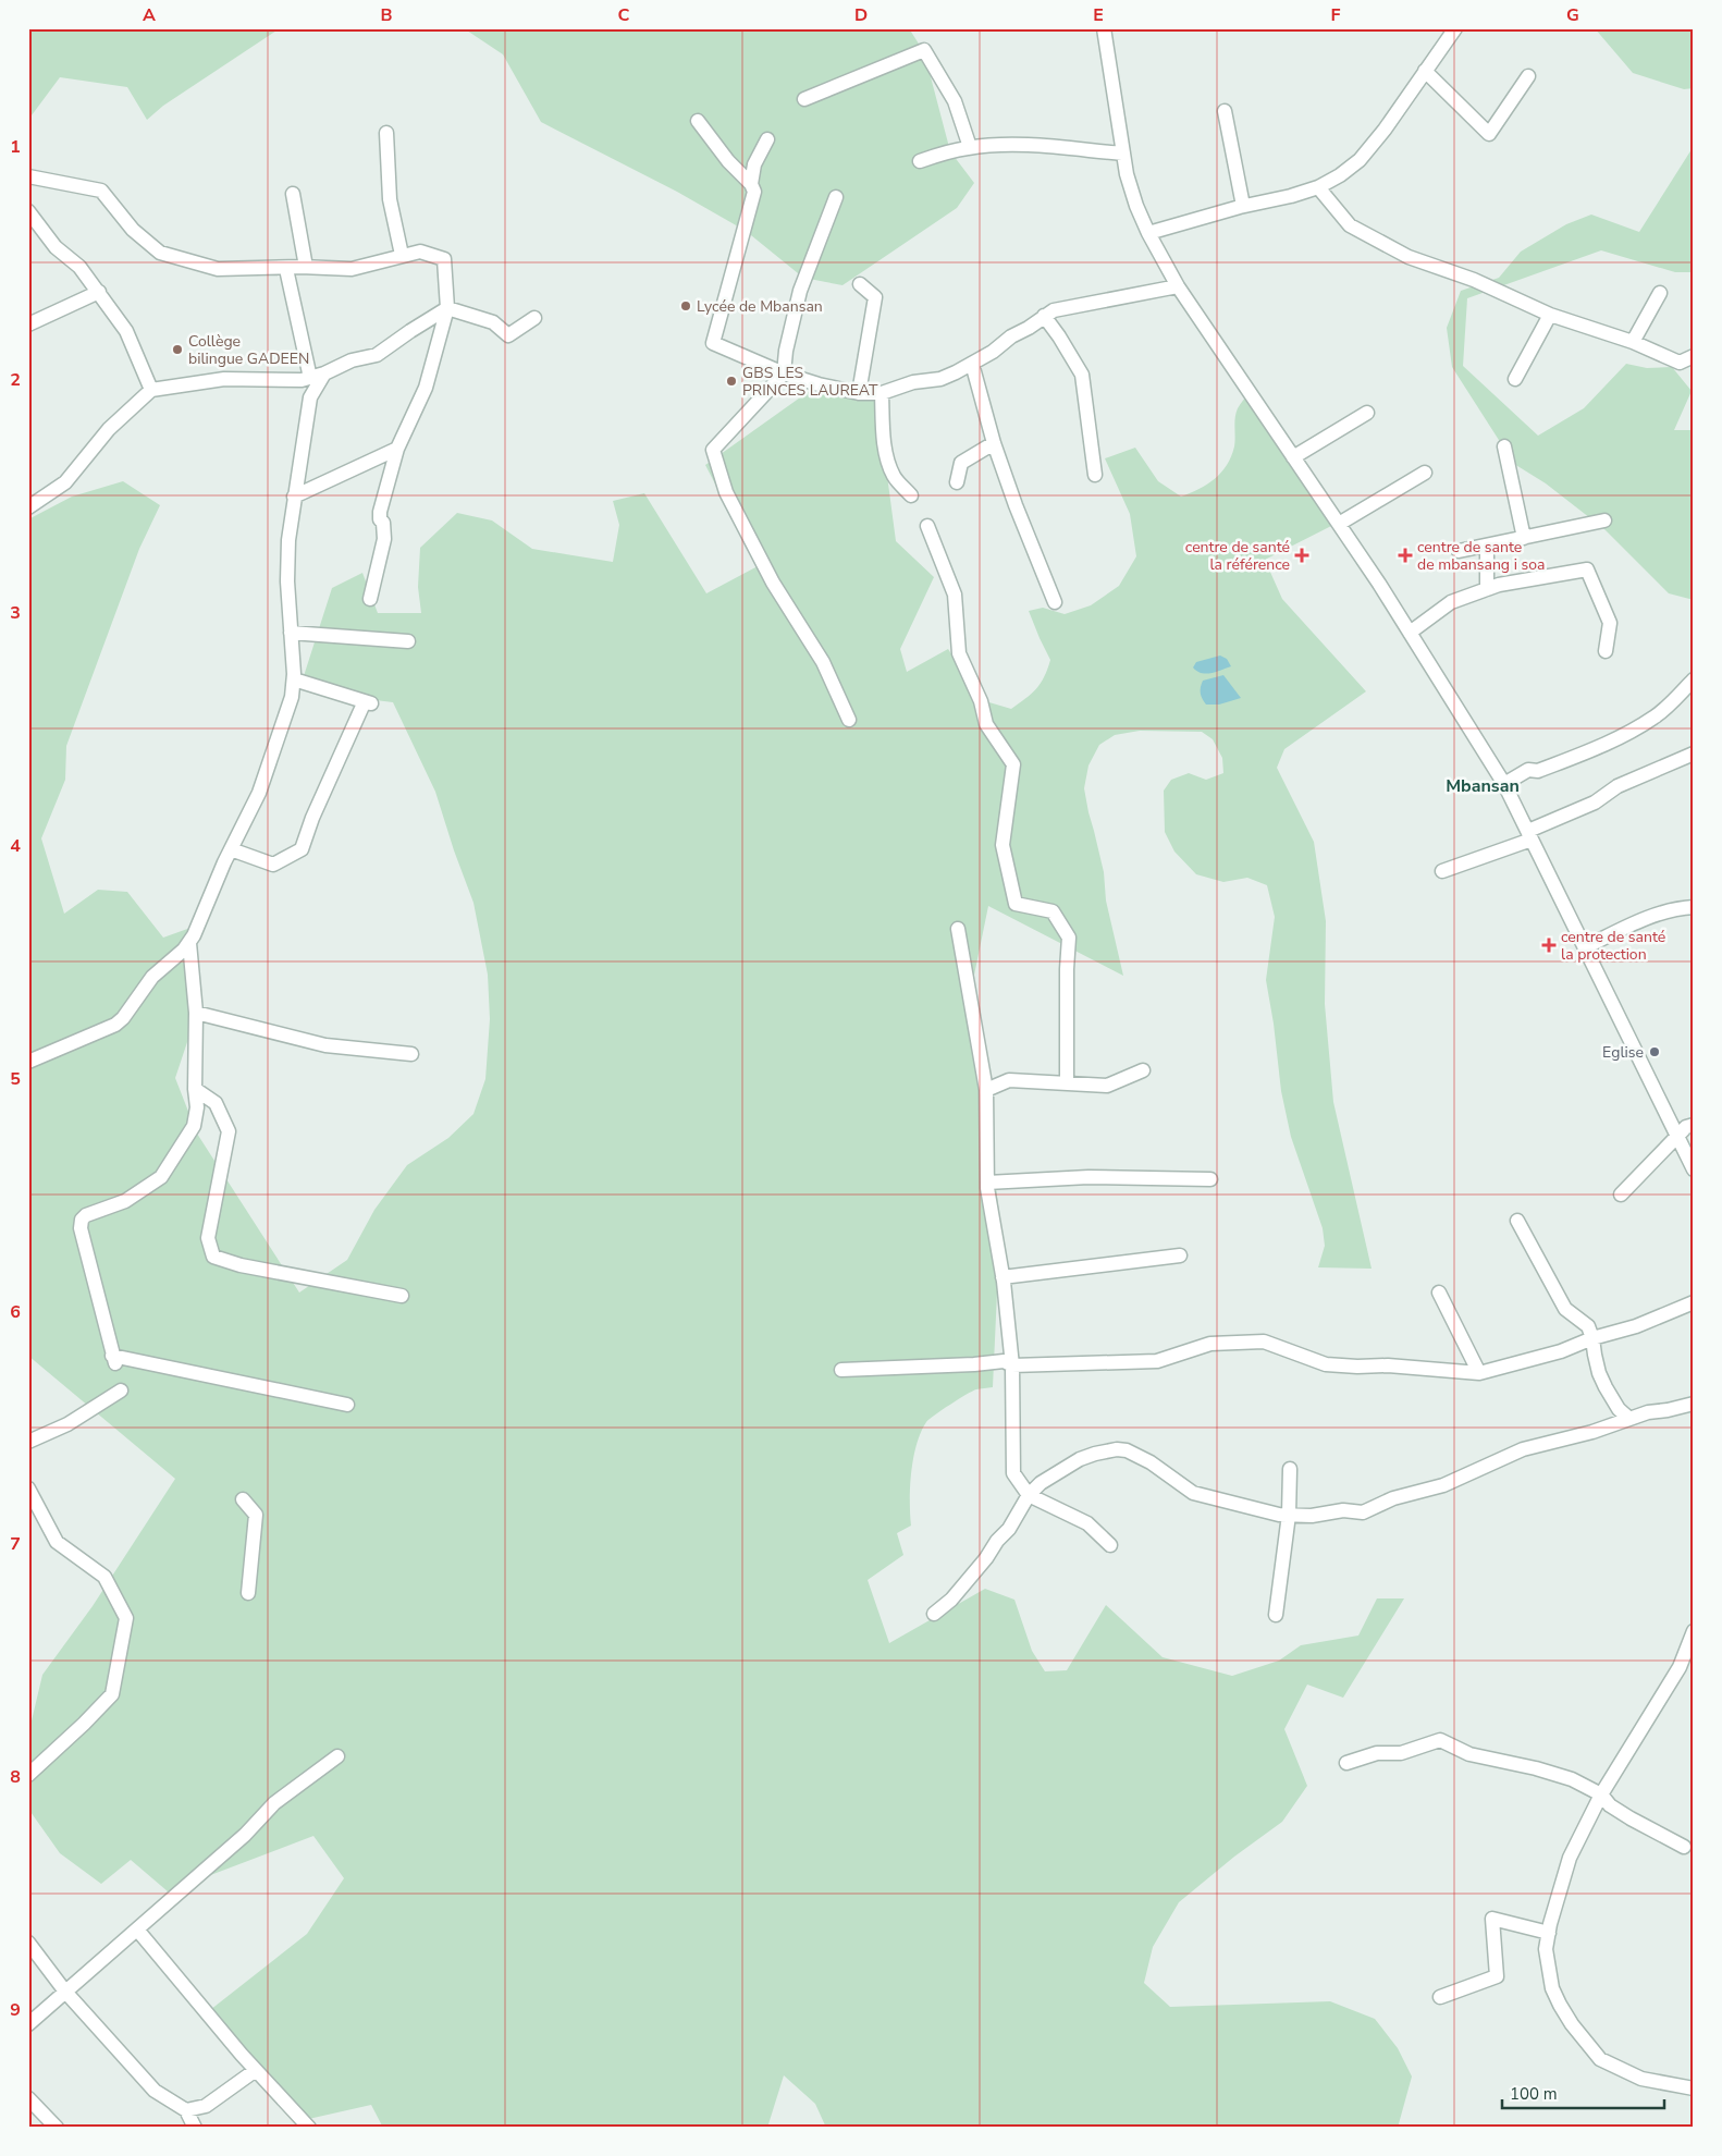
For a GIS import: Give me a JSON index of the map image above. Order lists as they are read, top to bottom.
{
  "districts": ["Mbansan"],
  "places": {
    "other": [
      "Lycée de Mbansan",
      "Collège bilingue GADEEN",
      "GBS LES PRINCES LAUREAT",
      "Eglise"
    ],
    "health": ["centre de santé la référence", "centre de sante de mbansang i soa", "centre de santé la protection"]
  },
  "scale_bar": "100 m",
  "grid": {
    "columns": [
      "A",
      "B",
      "C",
      "D",
      "E",
      "F",
      "G"
    ],
    "rows": [
      "1",
      "2",
      "3",
      "4",
      "5",
      "6",
      "7",
      "8",
      "9"
    ]
  }
}
